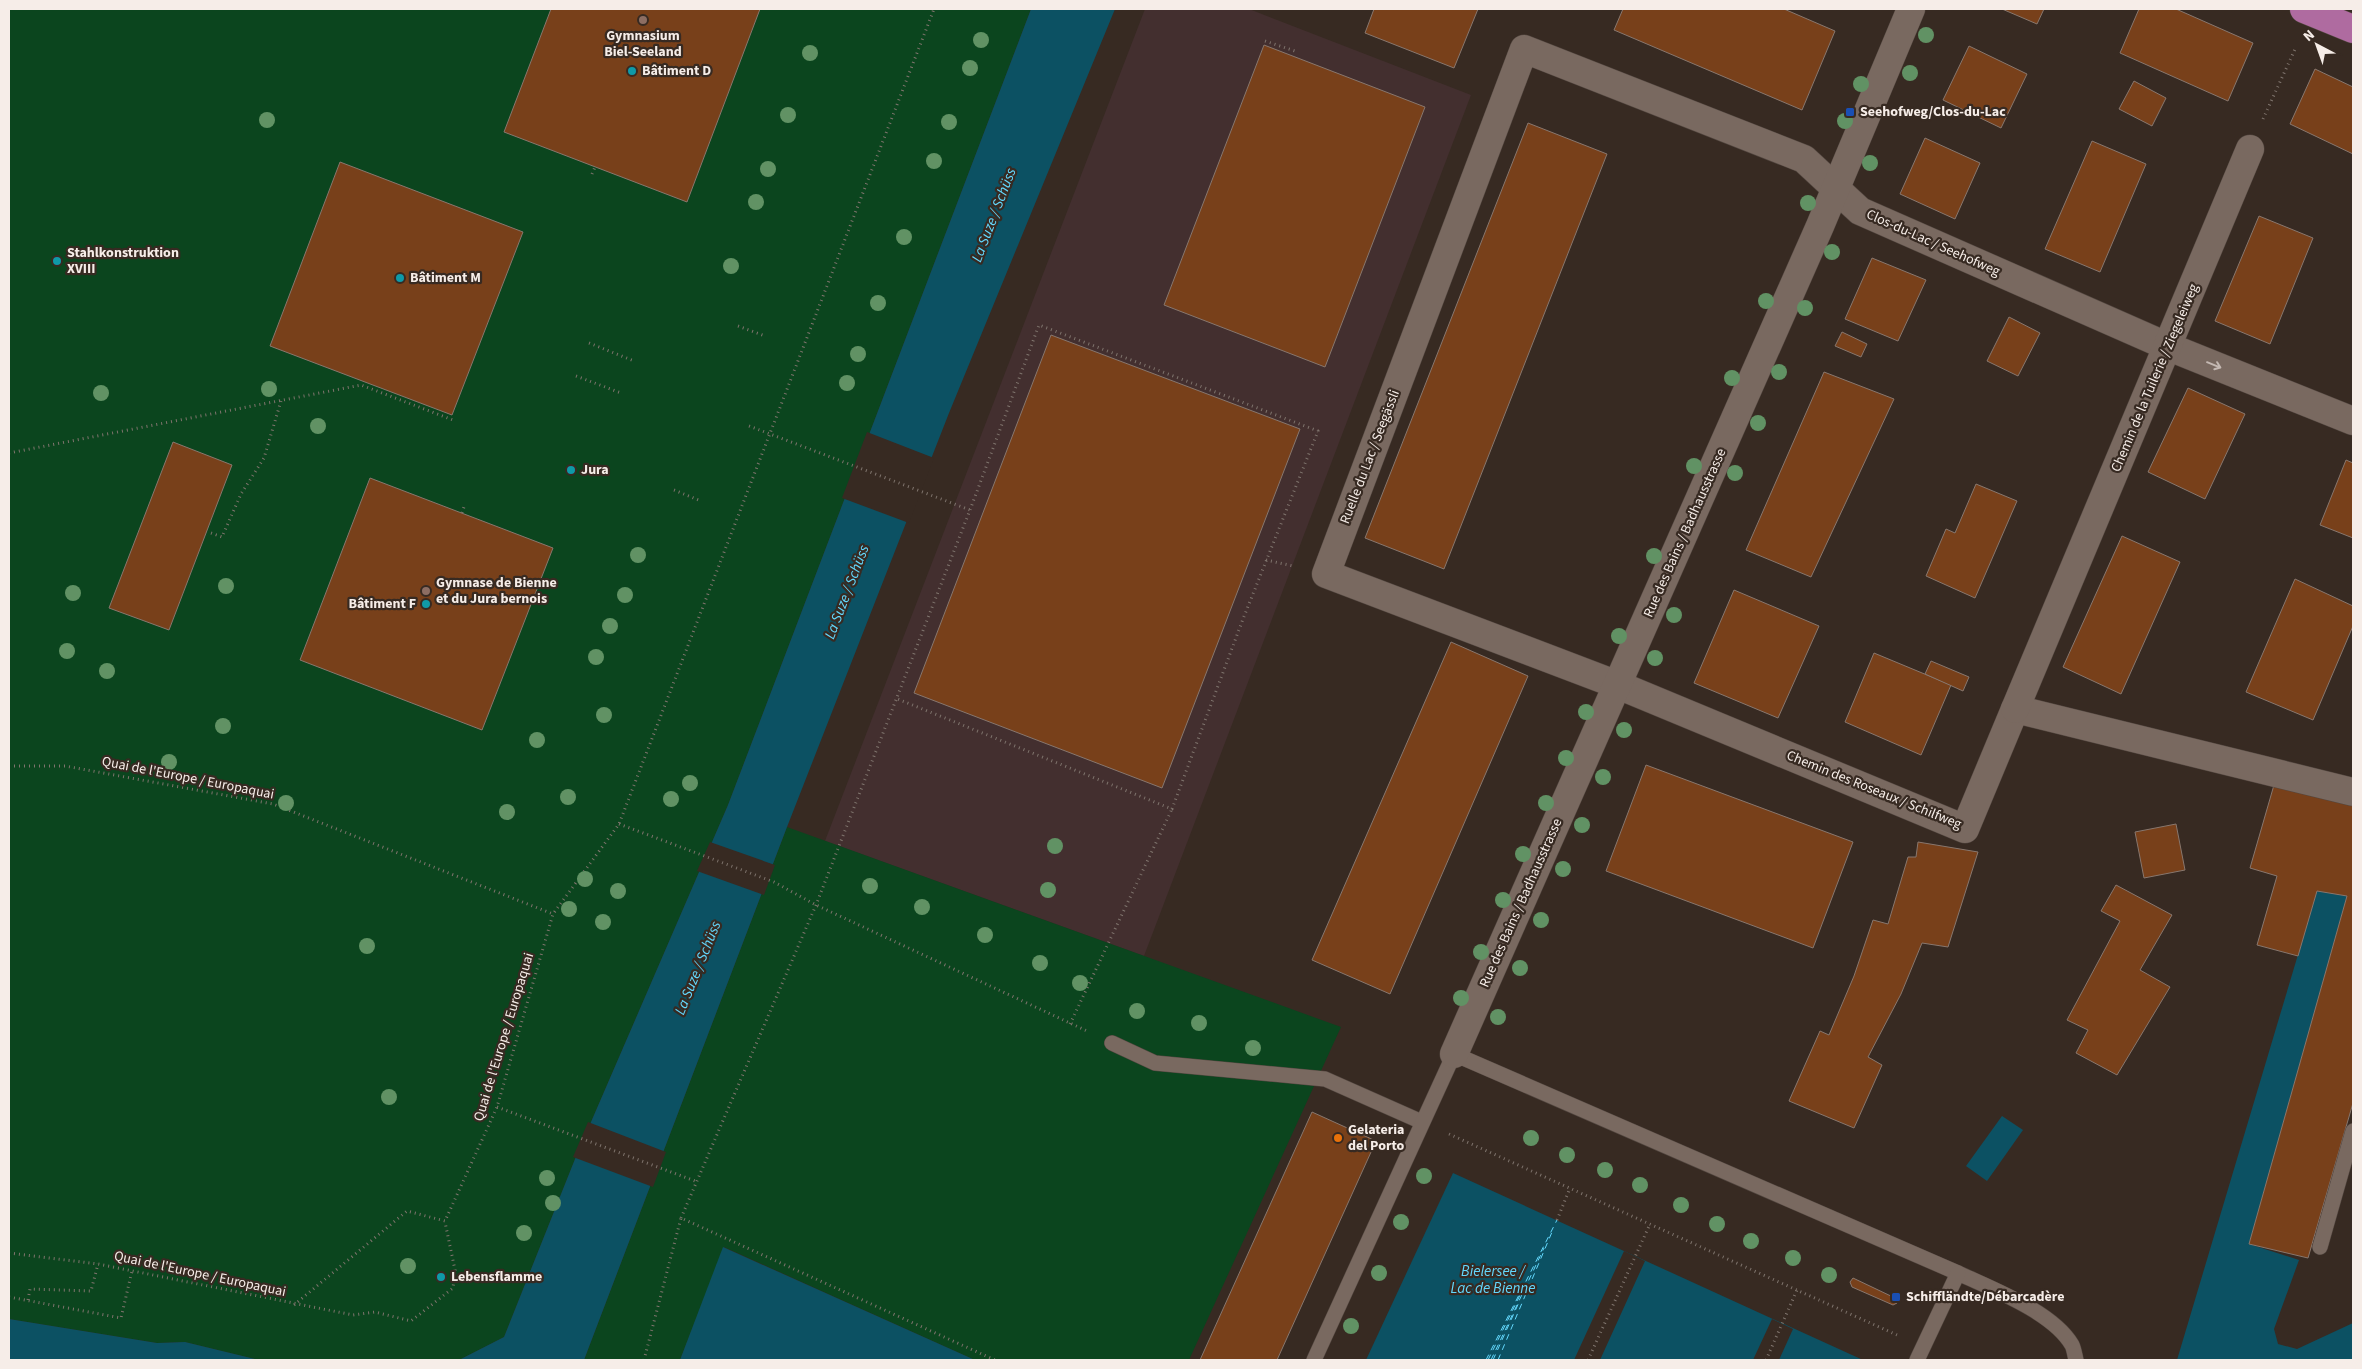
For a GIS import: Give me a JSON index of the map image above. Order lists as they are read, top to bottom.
{
  "streets": {
    "street": [
      "Clos-du-Lac / Seehofweg",
      "Chemin de la Tuilerie / Ziegeleiweg",
      "Ruelle du Lac / Seegässli",
      "Rue des Bains / Badhausstrasse",
      "Chemin des Roseaux / Schilfweg"
    ],
    "path": ["Quai de l'Europe / Europaquai"]
  },
  "crossings": [
    ["Clos-du-Lac / Seehofweg", "Chemin de la Tuilerie / Ziegeleiweg"],
    ["Clos-du-Lac / Seehofweg", "Ruelle du Lac / Seegässli"],
    ["Clos-du-Lac / Seehofweg", "Rue des Bains / Badhausstrasse"],
    ["Chemin de la Tuilerie / Ziegeleiweg", "Chemin des Roseaux / Schilfweg"],
    ["Ruelle du Lac / Seegässli", "Rue des Bains / Badhausstrasse"],
    ["Ruelle du Lac / Seegässli", "Chemin des Roseaux / Schilfweg"],
    ["Rue des Bains / Badhausstrasse", "Chemin des Roseaux / Schilfweg"]
  ],
  "water": ["La Suze / Schüss", "Bielersee / Lac de Bienne"],
  "places": {
    "other": [
      "Gymnasium Biel-Seeland",
      "Bâtiment D",
      "Stahlkonstruktion XVIII",
      "Bâtiment M",
      "Jura",
      "Gymnase de Bienne et du Jura bernois",
      "Bâtiment F",
      "Gelateria del Porto",
      "Lebensflamme"
    ],
    "transit": ["Seehofweg/Clos-du-Lac", "Schiffländte/Débarcadère"]
  },
  "north": "top left"
}
